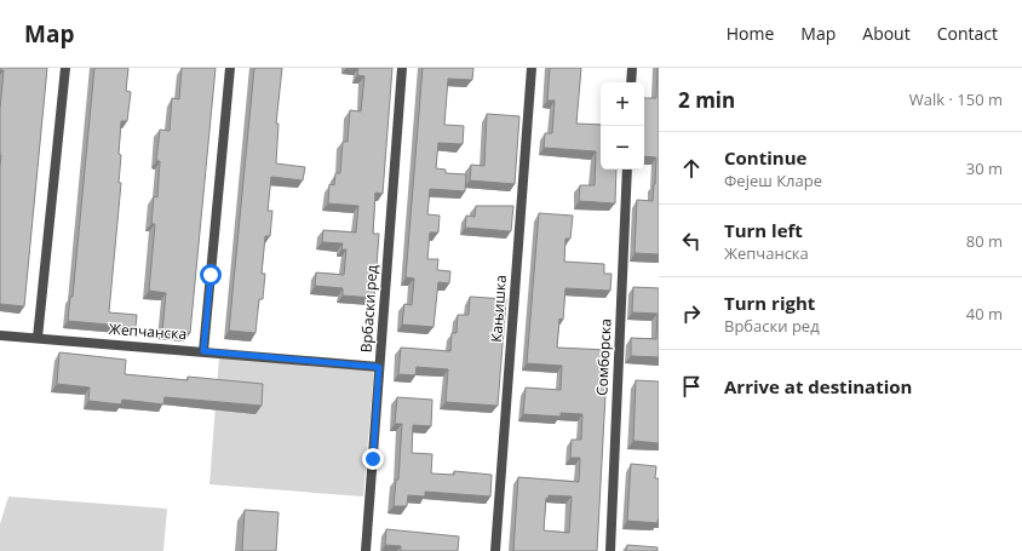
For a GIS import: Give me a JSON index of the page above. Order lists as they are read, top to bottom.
{
  "streets": {
    "street": [
      "Врбаски ред",
      "Кањишка",
      "Жепчанска",
      "Сомборска"
    ]
  },
  "crossings": [
    ["Врбаски ред", "Жепчанска"]
  ],
  "page": {
    "header": "Map",
    "nav": [
      "Home",
      "Map",
      "About",
      "Contact"
    ],
    "heading": ["2 min", "Walk · 150 m"],
    "map_buttons": ["+", "−"],
    "list": [
      ["Continue", "Фејеш Кларе", "30 m"],
      ["Turn left", "Жепчанска", "80 m"],
      ["Turn right", "Врбаски ред", "40 m"],
      "Arrive at destination"
    ]
  }
}
